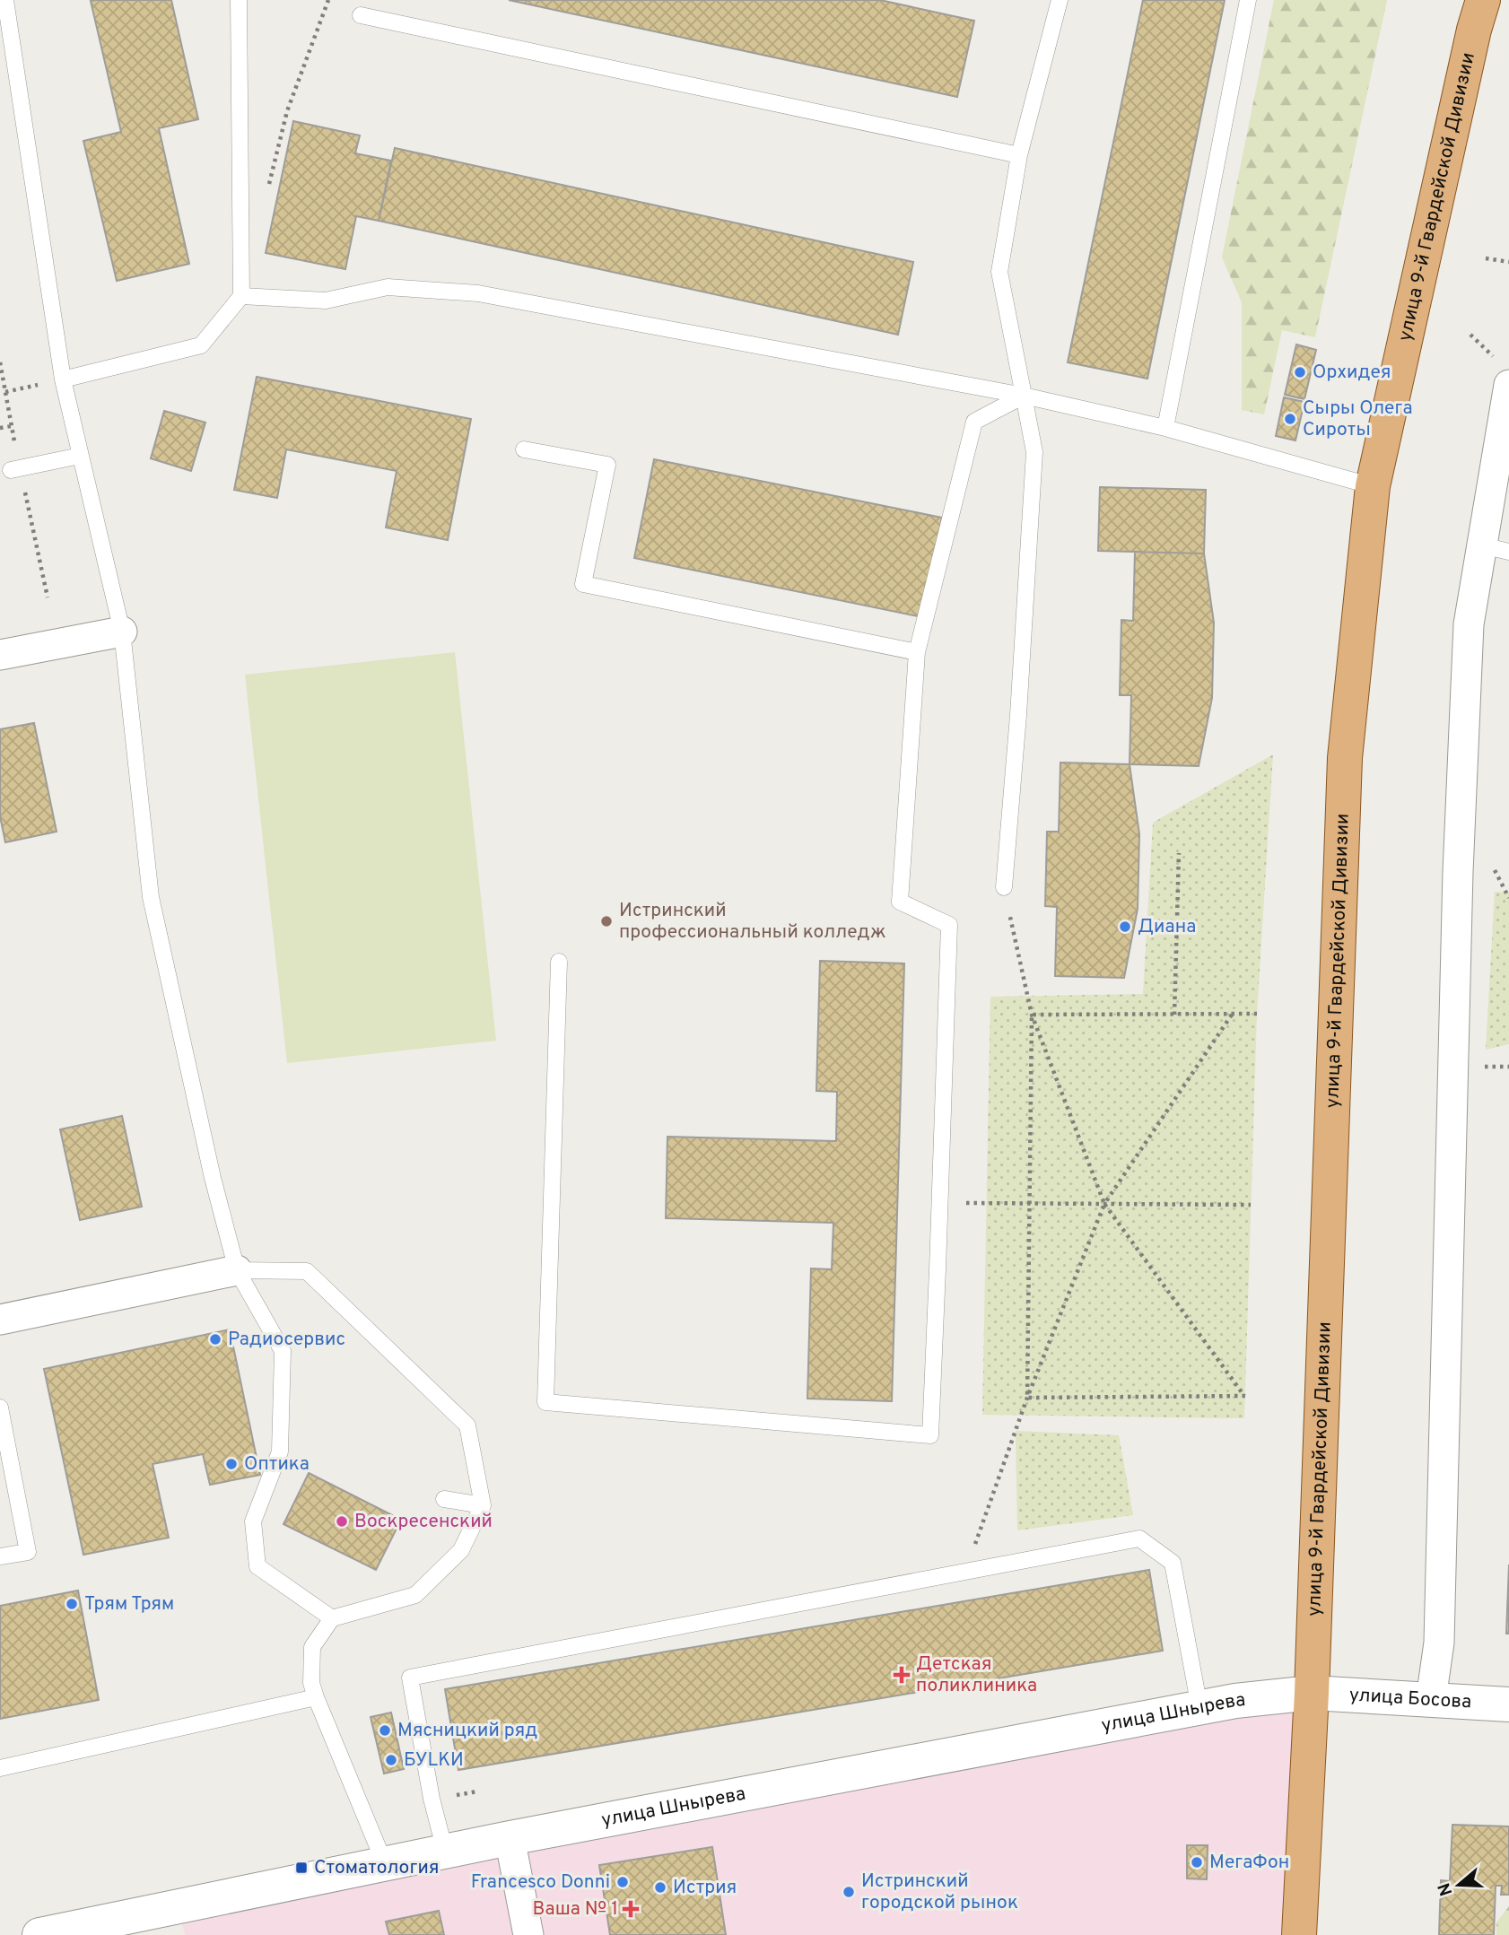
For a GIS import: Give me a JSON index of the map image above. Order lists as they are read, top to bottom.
{
  "streets": {
    "main road": ["улица 9-й Гвардейской Дивизии"],
    "street": ["улица Босова", "улица Шнырева"]
  },
  "crossings": [
    ["улица 9-й Гвардейской Дивизии", "улица Босова"],
    ["улица 9-й Гвардейской Дивизии", "улица Шнырева"],
    ["улица Босова", "улица Шнырева"]
  ],
  "places": {
    "other": [
      "Орхидея",
      "Сыры Олега Сироты",
      "Истринский профессиональный колледж",
      "Диана",
      "Радиосервис",
      "Оптика",
      "Воскресенский",
      "Трям Трям",
      "Мясницкий ряд",
      "БУLКИ",
      "МегаФон",
      "Francesco Donni",
      "Истрия",
      "Истринский городской рынок"
    ],
    "health": ["Детская поликлиника", "Ваша № 1"],
    "transit": ["Стоматология"]
  },
  "north": "left"
}
